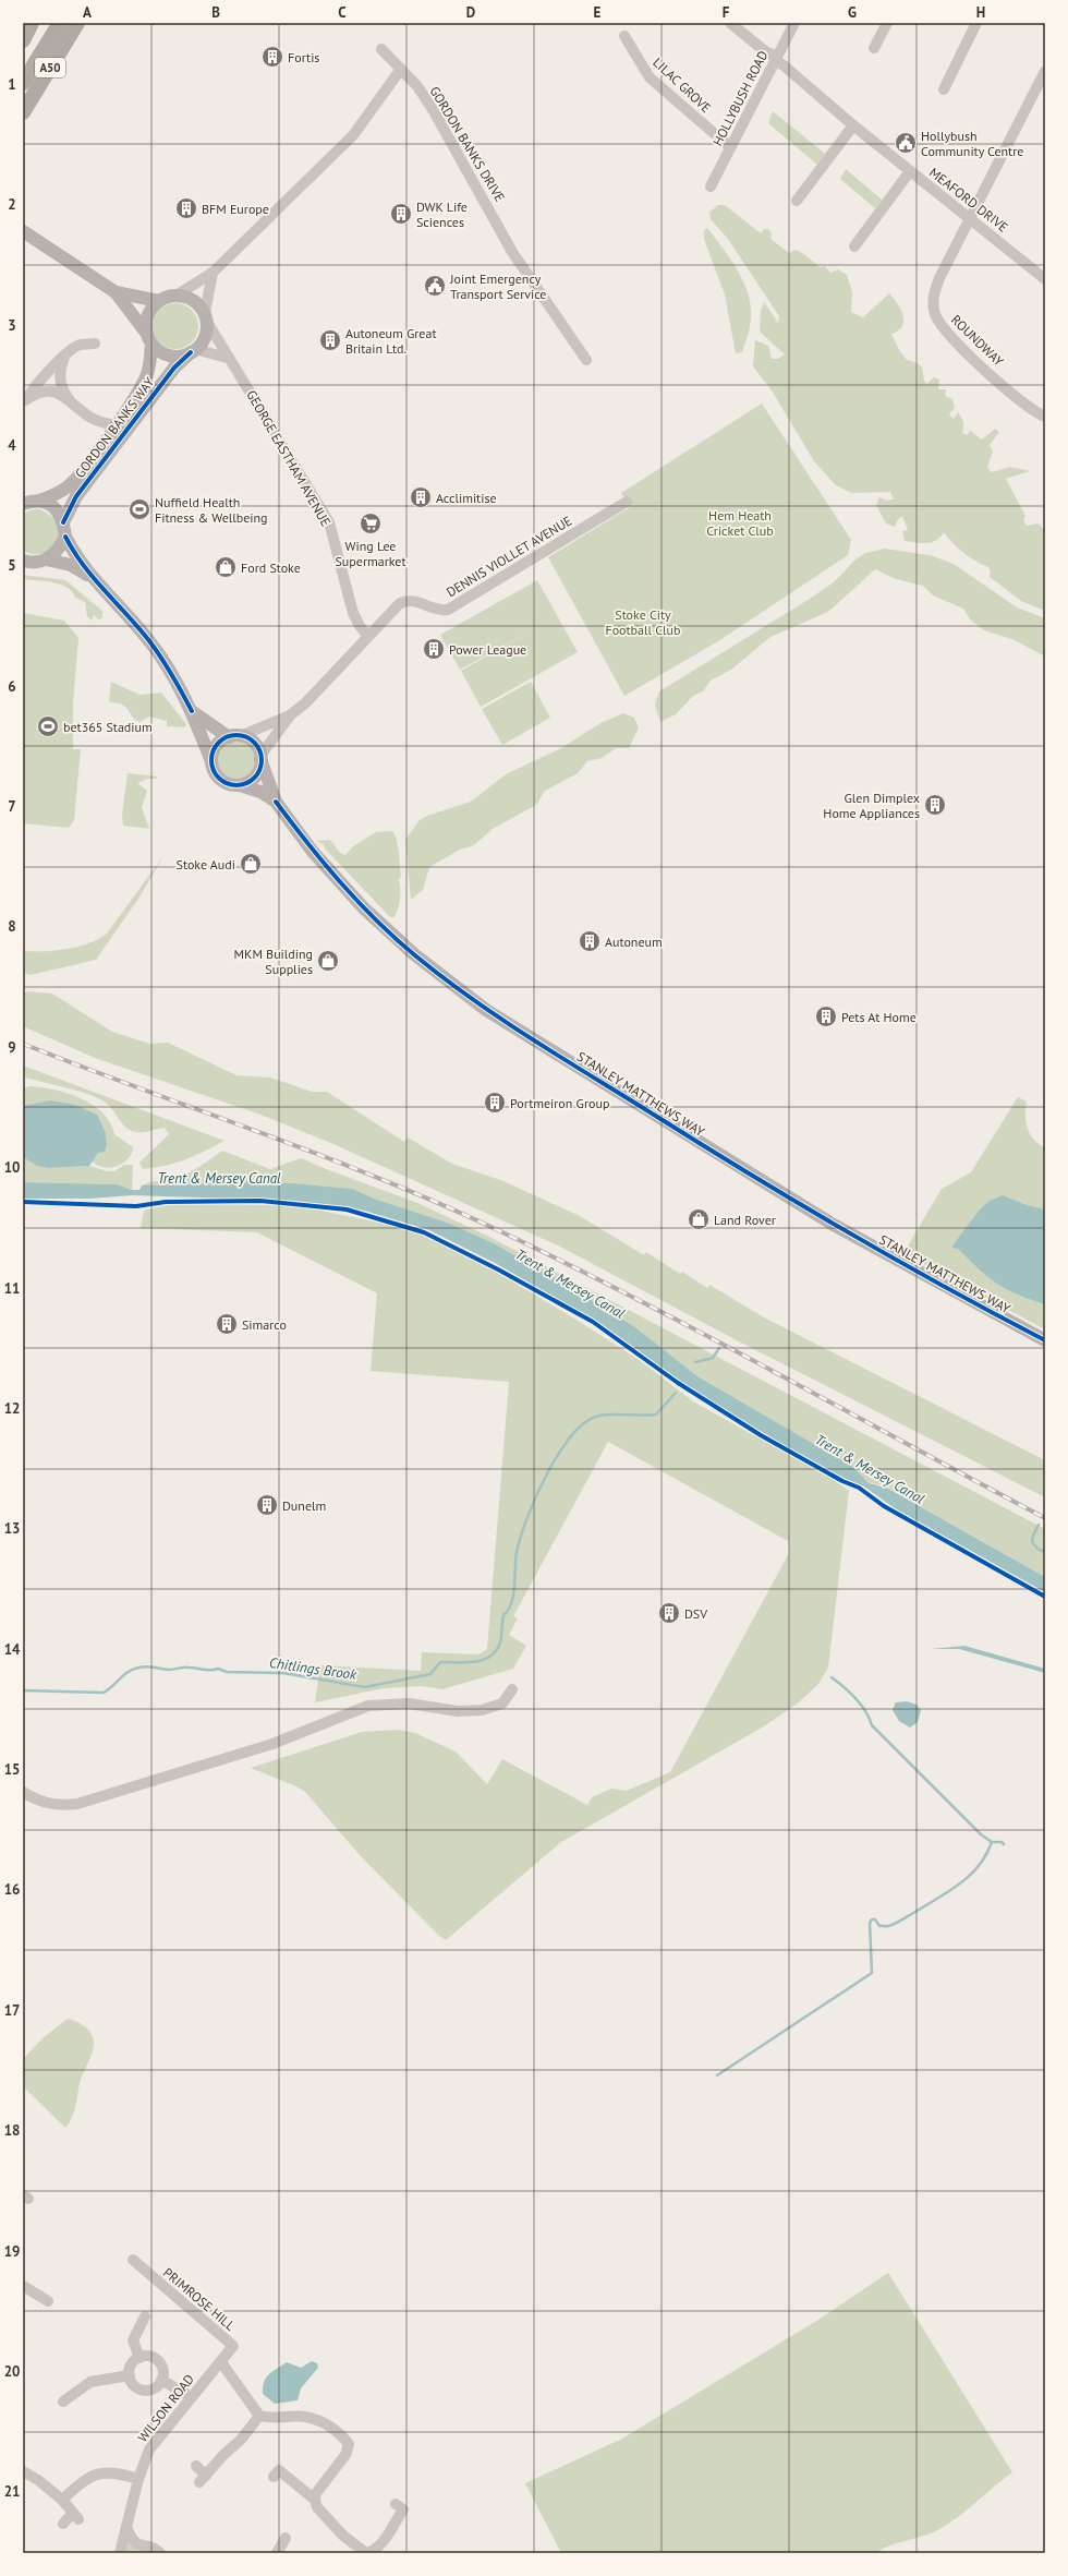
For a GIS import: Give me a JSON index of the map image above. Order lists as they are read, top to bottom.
{
  "streets": {
    "highway": ["A50"],
    "main road": ["GORDON BANKS WAY", "STANLEY MATTHEWS WAY"],
    "street": [
      "LILAC GROVE",
      "HOLLYBUSH ROAD",
      "GORDON BANKS DRIVE",
      "MEAFORD DRIVE",
      "ROUNDWAY",
      "GEORGE EASTHAM AVENUE",
      "DENNIS VIOLLET AVENUE",
      "PRIMROSE HILL",
      "WILSON ROAD"
    ]
  },
  "crossings": [
    ["LILAC GROVE", "HOLLYBUSH ROAD"],
    ["HOLLYBUSH ROAD", "MEAFORD DRIVE"],
    ["MEAFORD DRIVE", "ROUNDWAY"],
    ["GORDON BANKS WAY", "GEORGE EASTHAM AVENUE"],
    ["GEORGE EASTHAM AVENUE", "DENNIS VIOLLET AVENUE"],
    ["DENNIS VIOLLET AVENUE", "STANLEY MATTHEWS WAY"],
    ["PRIMROSE HILL", "WILSON ROAD"]
  ],
  "water": ["Trent & Mersey Canal", "Chitlings Brook"],
  "parks": ["Hem Heath Cricket Club", "Stoke City Football Club"],
  "places": {
    "building": [
      "Fortis",
      "BFM Europe",
      "DWK Life Sciences",
      "Autoneum Great Britain Ltd.",
      "Acclimitise",
      "Power League",
      "Glen Dimplex Home Appliances",
      "Autoneum",
      "Pets At Home",
      "Portmeiron Group",
      "Simarco",
      "Dunelm",
      "DSV"
    ],
    "public building": ["Hollybush Community Centre", "Joint Emergency Transport Service"],
    "sports": ["Nuffield Health Fitness & Wellbeing", "bet365 Stadium"],
    "supermarket": ["Wing Lee Supermarket"],
    "shop": [
      "Ford Stoke",
      "Stoke Audi",
      "MKM Building Supplies",
      "Land Rover"
    ]
  },
  "grid": {
    "columns": [
      "A",
      "B",
      "C",
      "D",
      "E",
      "F",
      "G",
      "H"
    ],
    "rows": [
      "1",
      "2",
      "3",
      "4",
      "5",
      "6",
      "7",
      "8",
      "9",
      "10",
      "11",
      "12",
      "13",
      "14",
      "15",
      "16",
      "17",
      "18",
      "19",
      "20",
      "21"
    ]
  }
}
